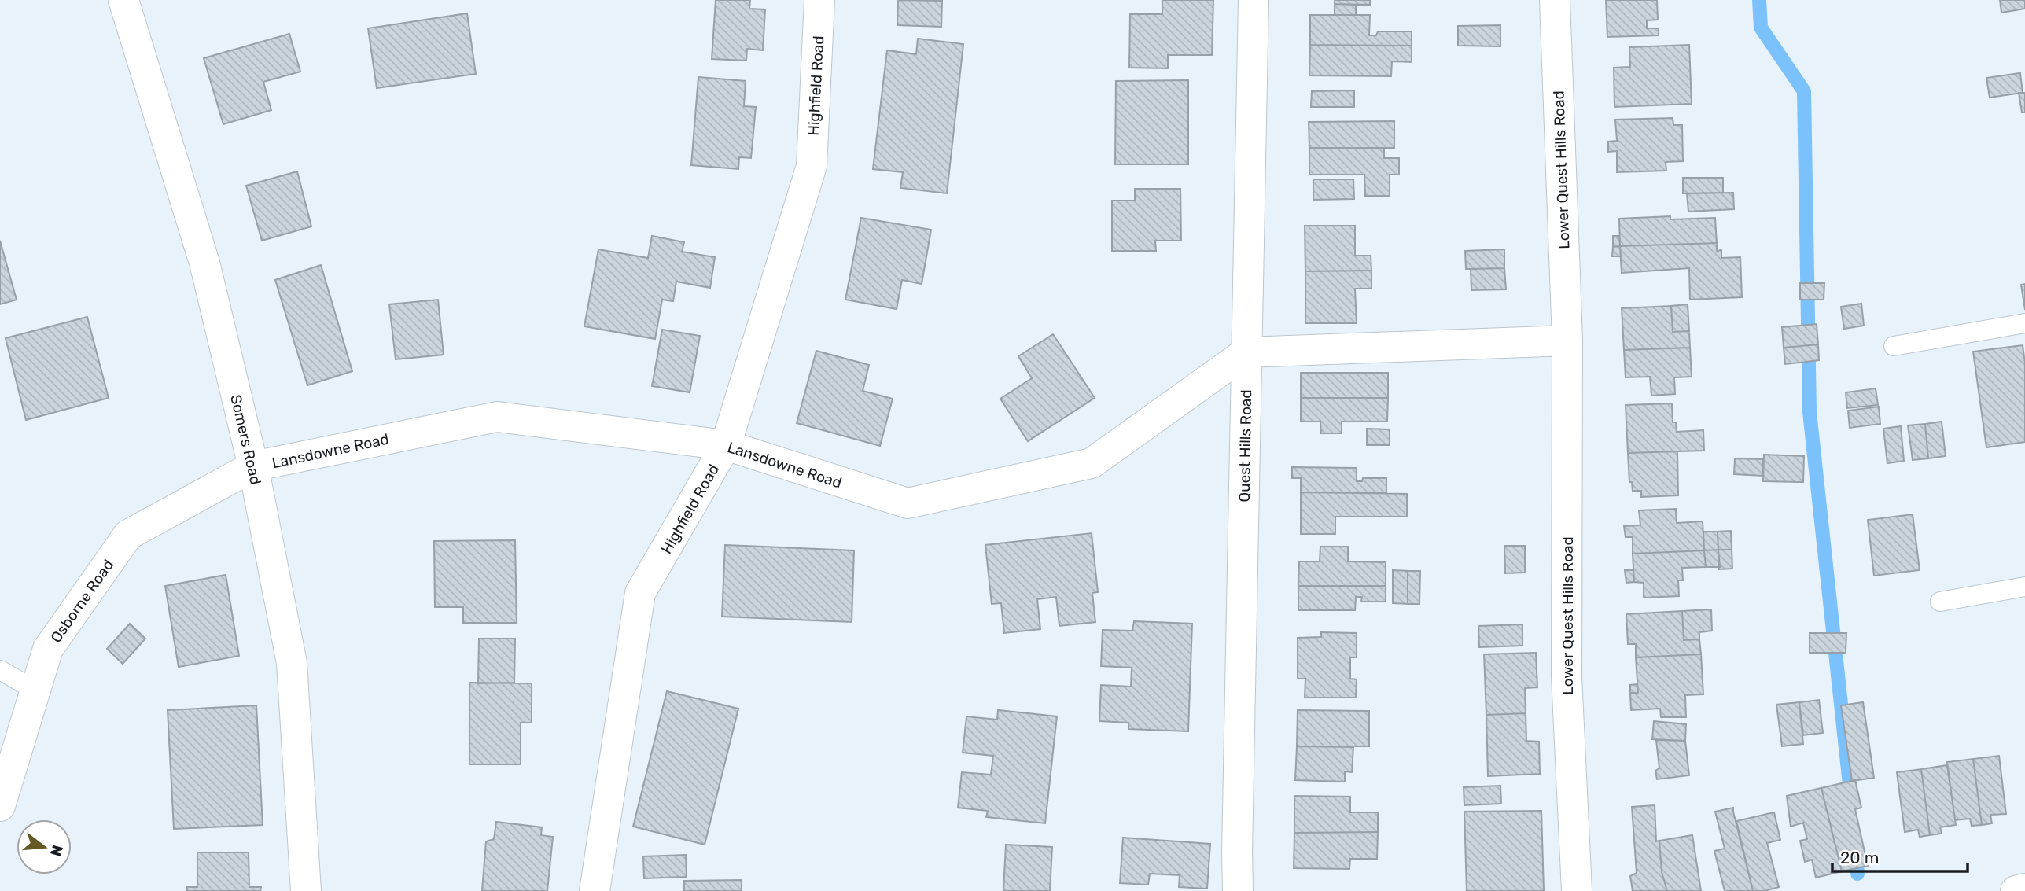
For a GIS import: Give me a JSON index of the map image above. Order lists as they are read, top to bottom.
{
  "streets": {
    "street": [
      "Highfield Road",
      "Lower Quest Hills Road",
      "Somers Road",
      "Quest Hills Road",
      "Lansdowne Road",
      "Osborne Road"
    ]
  },
  "crossings": [
    ["Highfield Road", "Lansdowne Road"],
    ["Somers Road", "Lansdowne Road"],
    ["Somers Road", "Osborne Road"],
    ["Quest Hills Road", "Lansdowne Road"],
    ["Lansdowne Road", "Osborne Road"]
  ],
  "scale_bar": "20 m",
  "north": "right"
}
